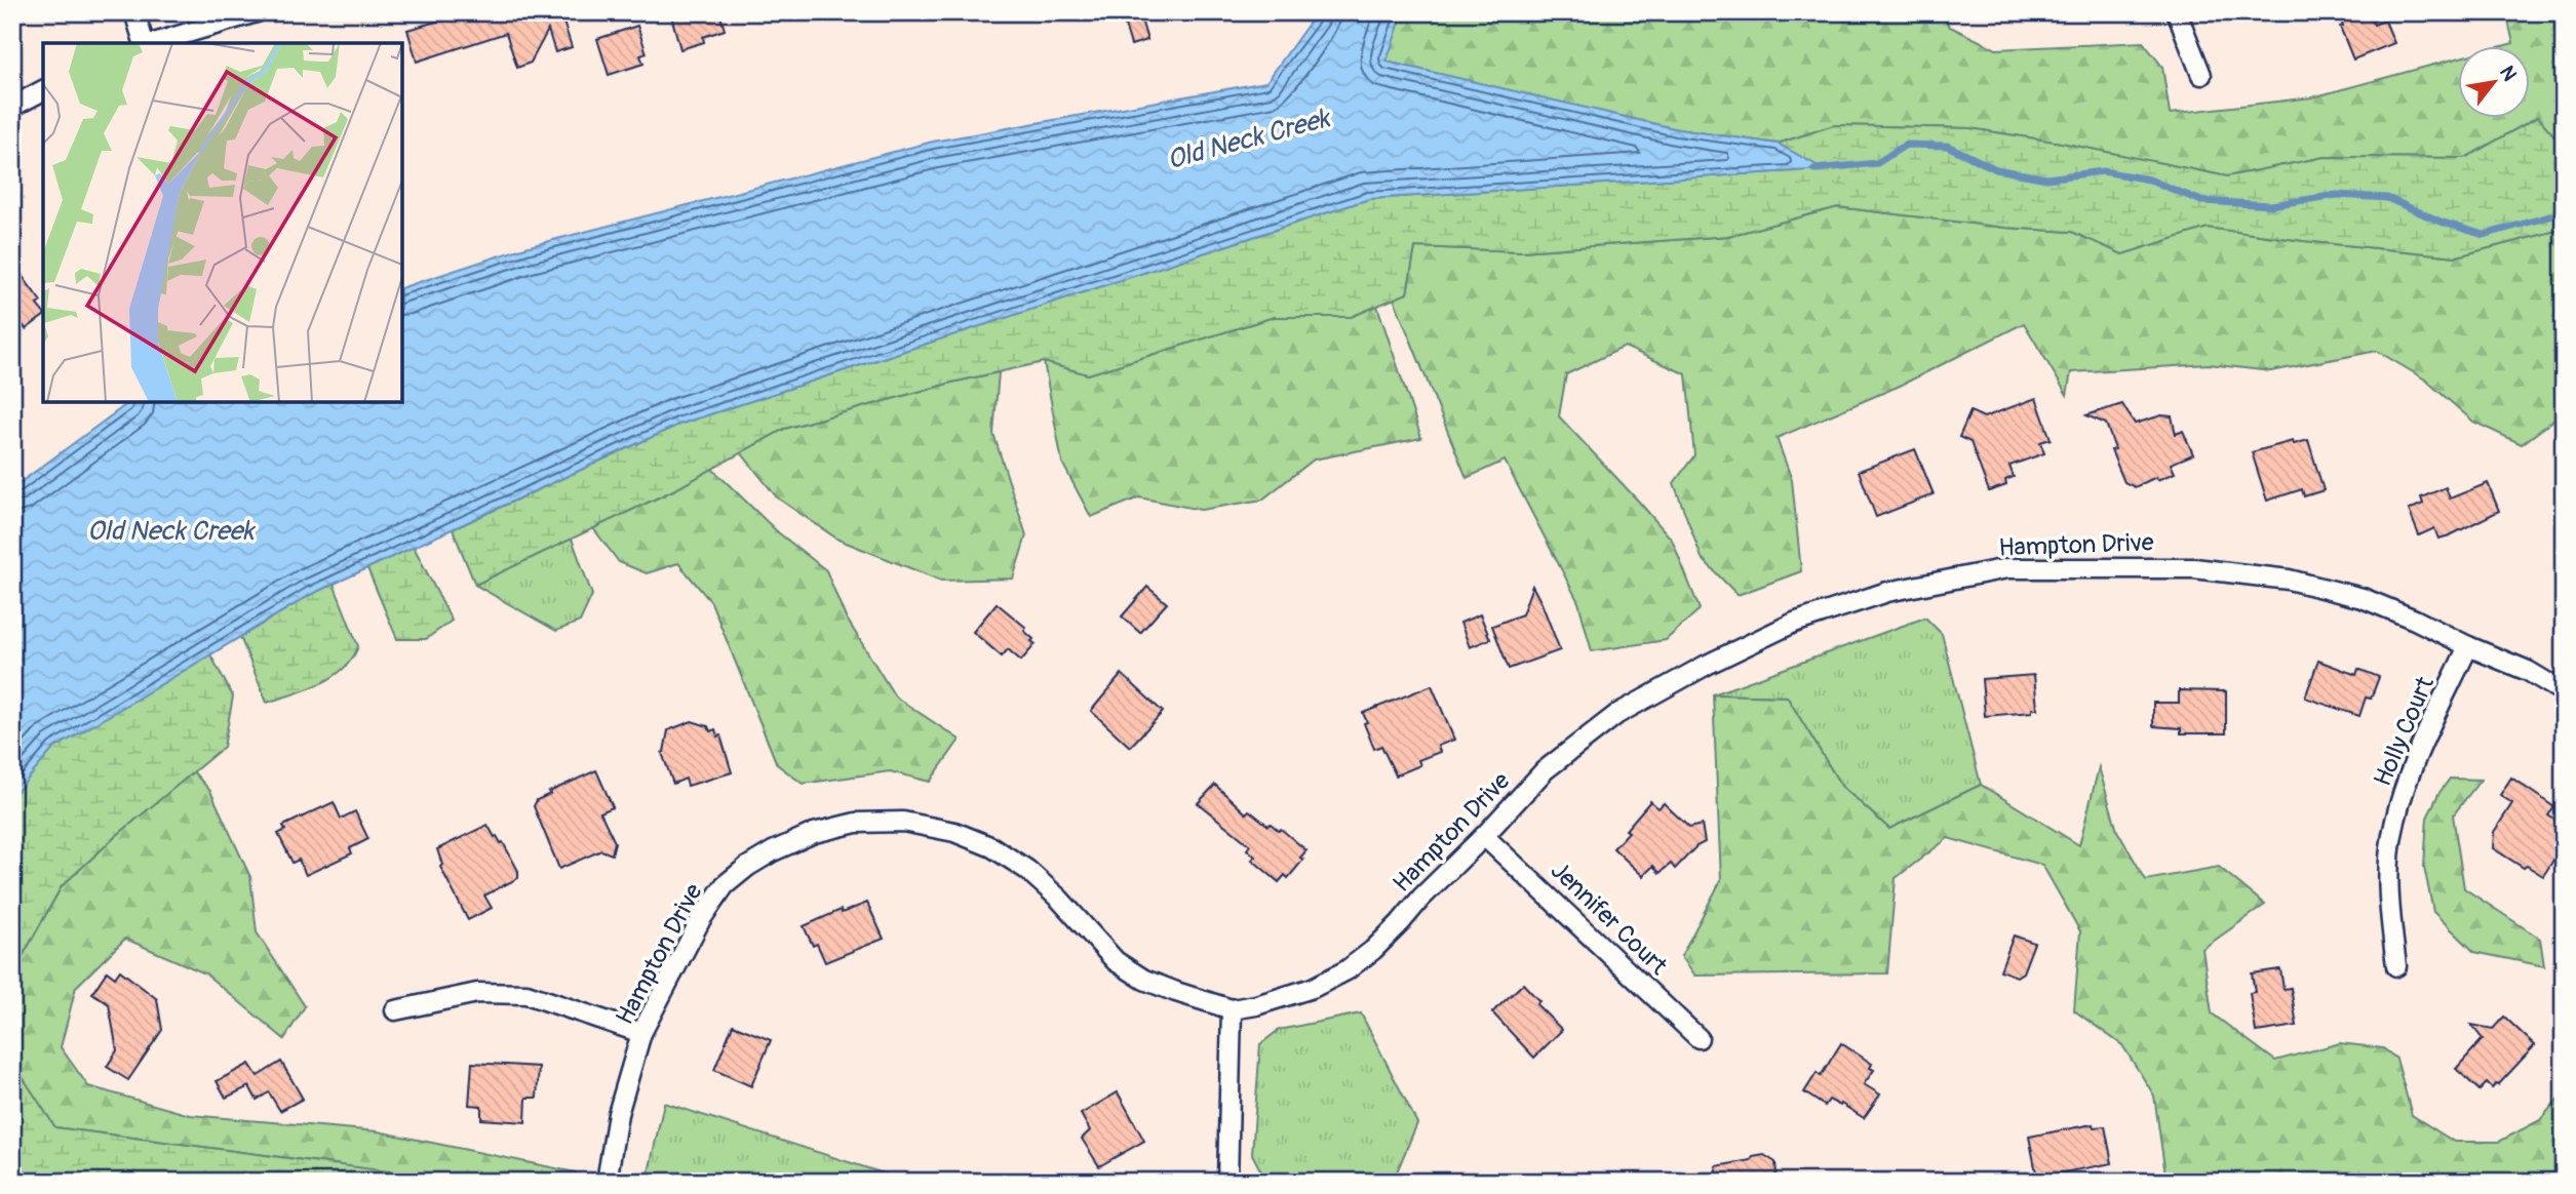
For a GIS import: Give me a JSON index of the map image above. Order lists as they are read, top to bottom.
{
  "streets": {
    "street": ["Hampton Drive", "Holly Court", "Jennifer Court"]
  },
  "crossings": [
    ["Hampton Drive", "Holly Court"],
    ["Hampton Drive", "Jennifer Court"]
  ],
  "water": ["Old Neck Creek"],
  "north": "top right"
}
